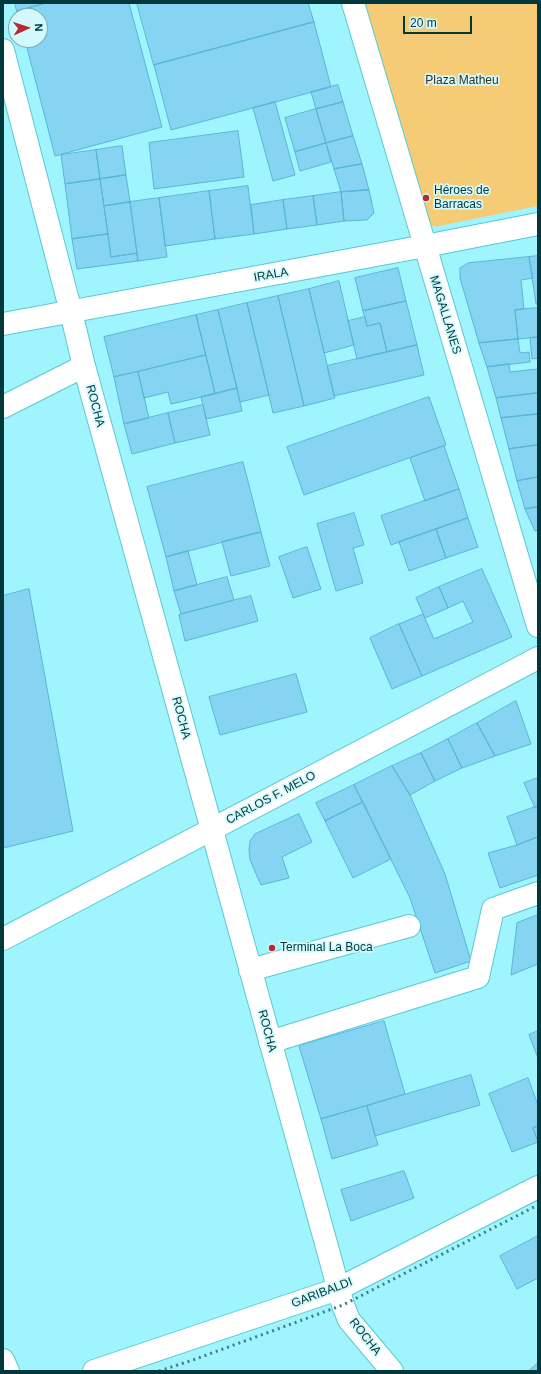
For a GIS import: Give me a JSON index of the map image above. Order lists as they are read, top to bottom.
{
  "streets": {
    "street": [
      "IRALA",
      "MAGALLANES",
      "ROCHA",
      "CARLOS F. MELO",
      "GARIBALDI"
    ]
  },
  "crossings": [
    ["IRALA", "MAGALLANES"],
    ["IRALA", "ROCHA"],
    ["ROCHA", "CARLOS F. MELO"],
    ["ROCHA", "GARIBALDI"]
  ],
  "parks": ["Plaza Matheu"],
  "places": ["Héroes de Barracas", "Terminal La Boca"],
  "scale_bar": "20 m",
  "north": "right"
}
